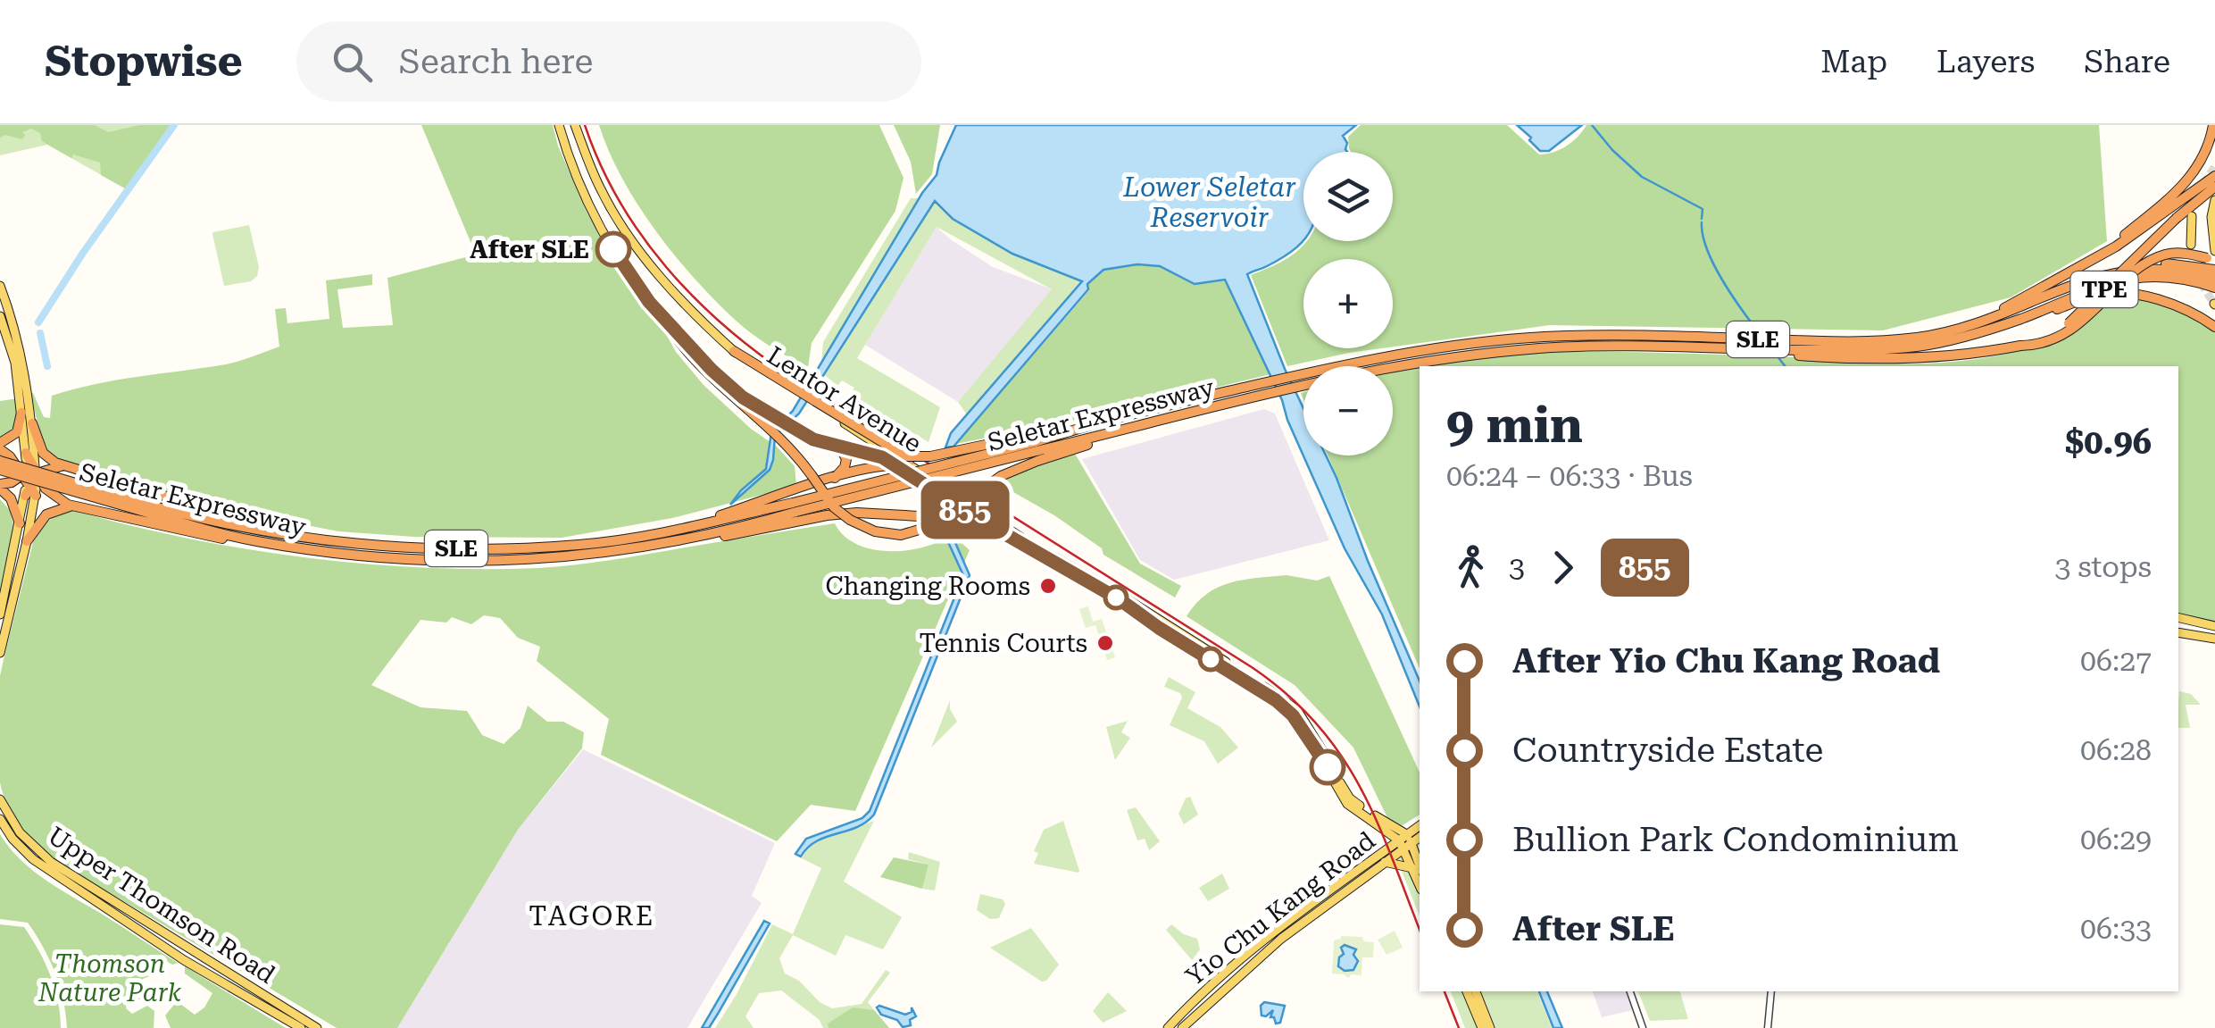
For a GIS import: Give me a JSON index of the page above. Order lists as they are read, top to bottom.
{
  "streets": {
    "highway": ["TPE", "SLE", "Seletar Expressway"],
    "main road": ["Lentor Avenue", "Upper Thomson Road", "Yio Chu Kang Road"]
  },
  "crossings": [
    ["TPE", "Seletar Expressway"],
    ["Lentor Avenue", "Yio Chu Kang Road"]
  ],
  "districts": ["TAGORE"],
  "water": ["Lower Seletar Reservoir"],
  "parks": ["Thomson Nature Park"],
  "places": ["After SLE", "Changing Rooms", "Tennis Courts"],
  "lines": ["bus line 855"],
  "page": {
    "header": "Stopwise",
    "search": "Search here",
    "nav": ["Map", "Layers", "Share"],
    "on_map": "855",
    "map_buttons": ["+", "−"],
    "heading": ["9 min", "06:24 – 06:33 · Bus", "$0.96"],
    "legs": ["3", "855", "3 stops"],
    "list": [
      {
        "name": "After Yio Chu Kang Road",
        "value": "06:27"
      },
      {
        "name": "Countryside Estate",
        "value": "06:28"
      },
      {
        "name": "Bullion Park Condominium",
        "value": "06:29"
      },
      {
        "name": "After SLE",
        "value": "06:33"
      }
    ]
  }
}
